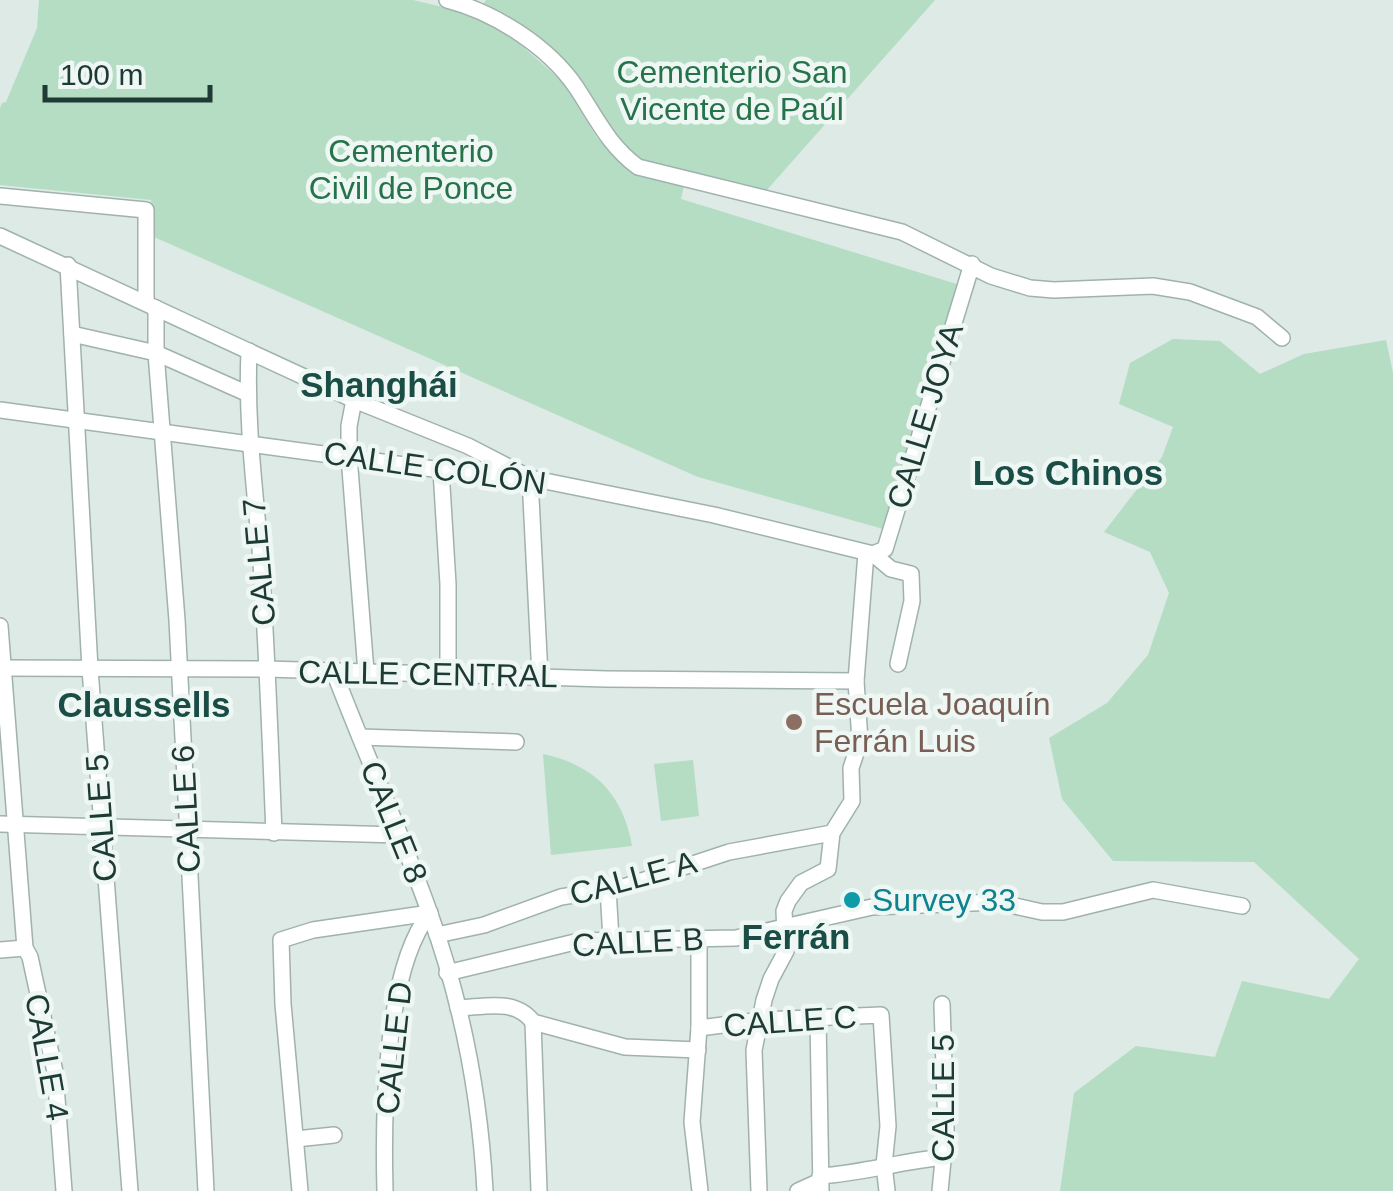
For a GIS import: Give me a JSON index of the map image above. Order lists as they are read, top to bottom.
{
  "streets": {
    "street": [
      "CALLE JOYA",
      "CALLE COLÓN",
      "CALLE 7",
      "CALLE CENTRAL",
      "CALLE 6",
      "CALLE 5",
      "CALLE 8",
      "CALLE A",
      "CALLE B",
      "CALLE C",
      "CALLE D",
      "CALLE 4"
    ]
  },
  "crossings": [
    ["CALLE JOYA", "CALLE COLÓN"],
    ["CALLE COLÓN", "CALLE 7"],
    ["CALLE COLÓN", "CALLE 6"],
    ["CALLE COLÓN", "CALLE 5"],
    ["CALLE 7", "CALLE CENTRAL"],
    ["CALLE CENTRAL", "CALLE 6"],
    ["CALLE CENTRAL", "CALLE 5"],
    ["CALLE CENTRAL", "CALLE 8"],
    ["CALLE CENTRAL", "CALLE 4"],
    ["CALLE 8", "CALLE A"],
    ["CALLE 8", "CALLE B"],
    ["CALLE 8", "CALLE C"],
    ["CALLE 8", "CALLE D"]
  ],
  "districts": [
    "Shanghái",
    "Los Chinos",
    "Claussells",
    "Ferrán"
  ],
  "parks": ["Cementerio San Vicente de Paúl", "Cementerio Civil de Ponce"],
  "places": ["Escuela Joaquín Ferrán Luis", "Survey 33"],
  "scale_bar": "100 m"
}
